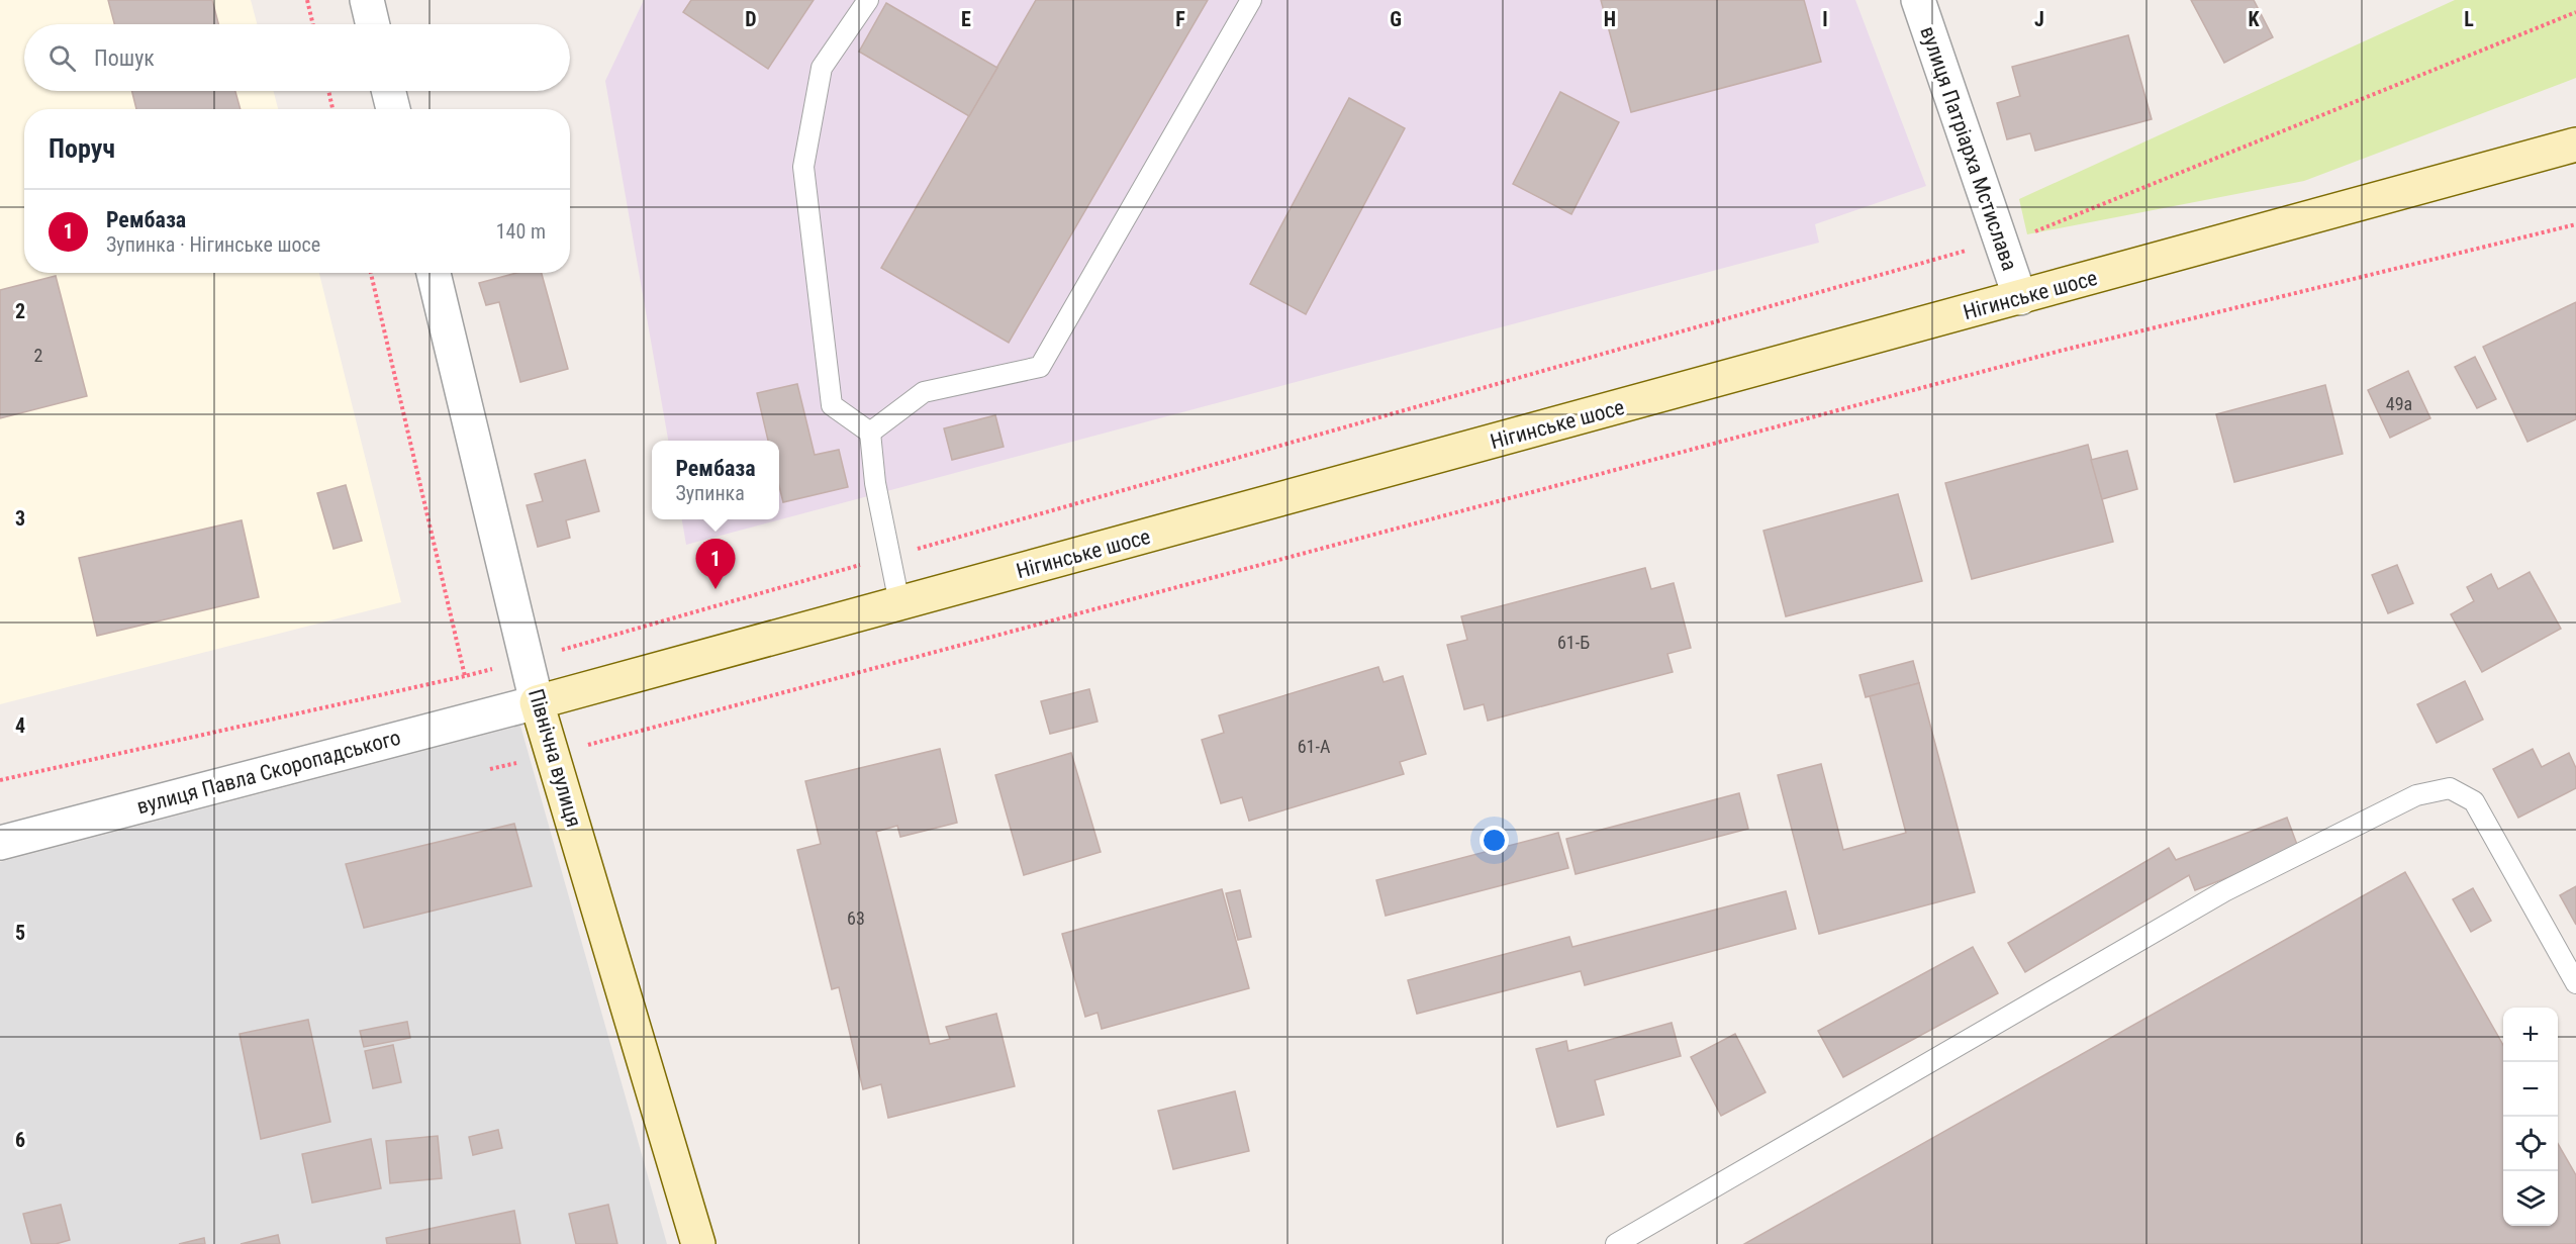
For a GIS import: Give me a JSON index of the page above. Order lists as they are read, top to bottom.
{
  "streets": {
    "main road": ["Нігинське шосе", "Північна вулиця"],
    "street": ["вулиця Патріарха Мстислава", "вулиця Павла Скоропадського"]
  },
  "crossings": [
    ["вулиця Патріарха Мстислава", "Нігинське шосе"],
    ["Нігинське шосе", "Північна вулиця"],
    ["Нігинське шосе", "вулиця Павла Скоропадського"],
    ["Північна вулиця", "вулиця Павла Скоропадського"]
  ],
  "house_numbers": [
    "2",
    "49а",
    "61-Б",
    "61-А",
    "63"
  ],
  "page": {
    "search": "Пошук",
    "heading": "Поруч",
    "list": [
      {
        "mark": "1",
        "name": "Рембаза",
        "note": "Зупинка · Нігинське шосе",
        "value": "140 m"
      }
    ],
    "popup": ["Рембаза", "Зупинка"],
    "pins": "1",
    "map_buttons": ["+", "−"]
  },
  "grid": {
    "columns": [
      "D",
      "E",
      "F",
      "G",
      "H",
      "I",
      "J",
      "K",
      "L"
    ],
    "rows": [
      "2",
      "3",
      "4",
      "5",
      "6"
    ]
  }
}
